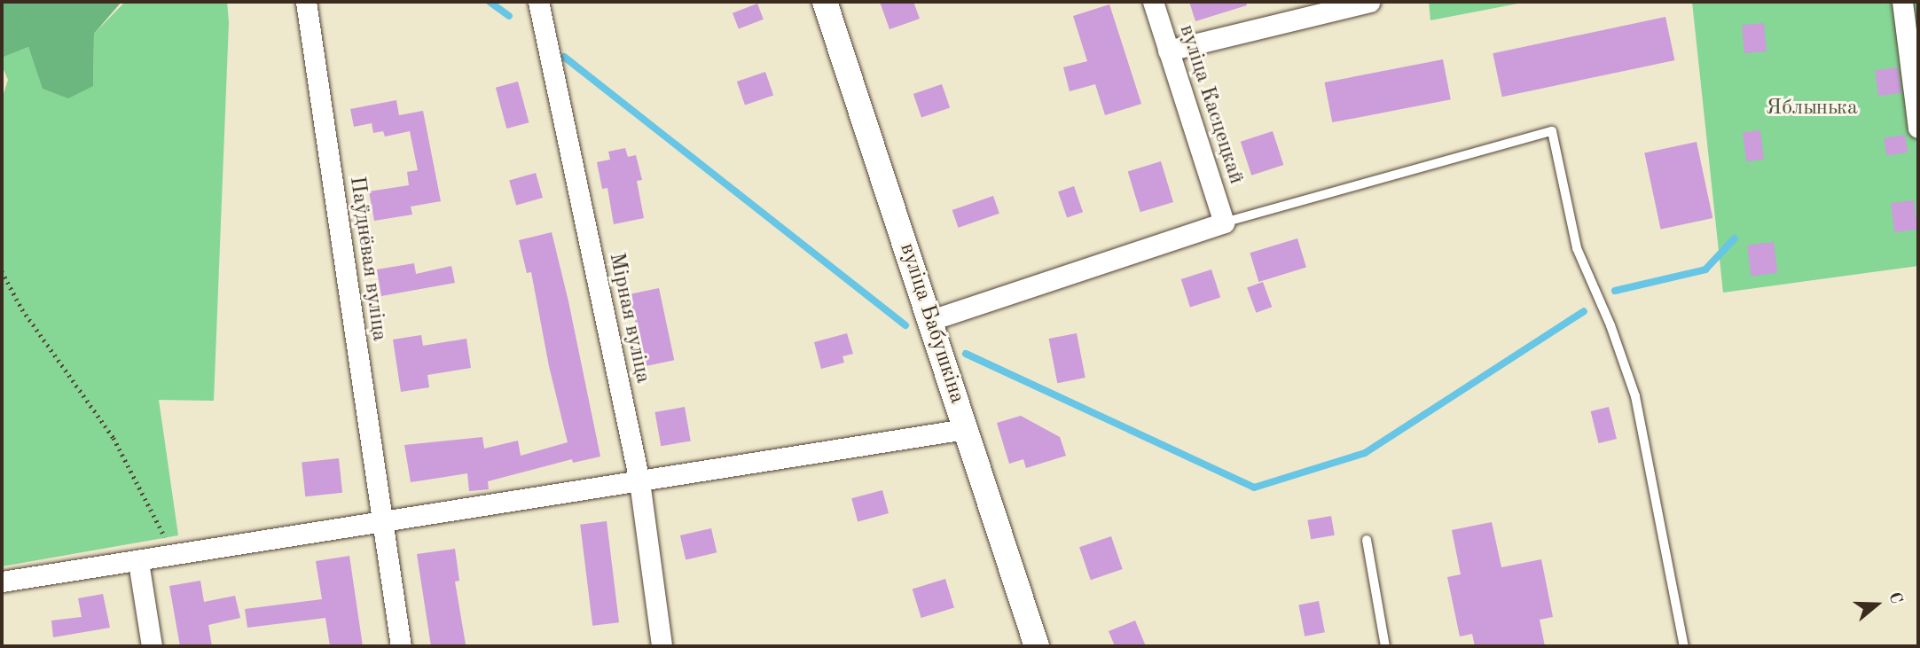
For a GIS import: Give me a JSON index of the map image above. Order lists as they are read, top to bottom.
{
  "streets": {
    "street": [
      "вуліца Касцецкай",
      "Паўднёвая вуліца",
      "Мірная вуліца",
      "вуліца Бабушкіна"
    ]
  },
  "parks": ["Яблынька"],
  "north": "right"
}
